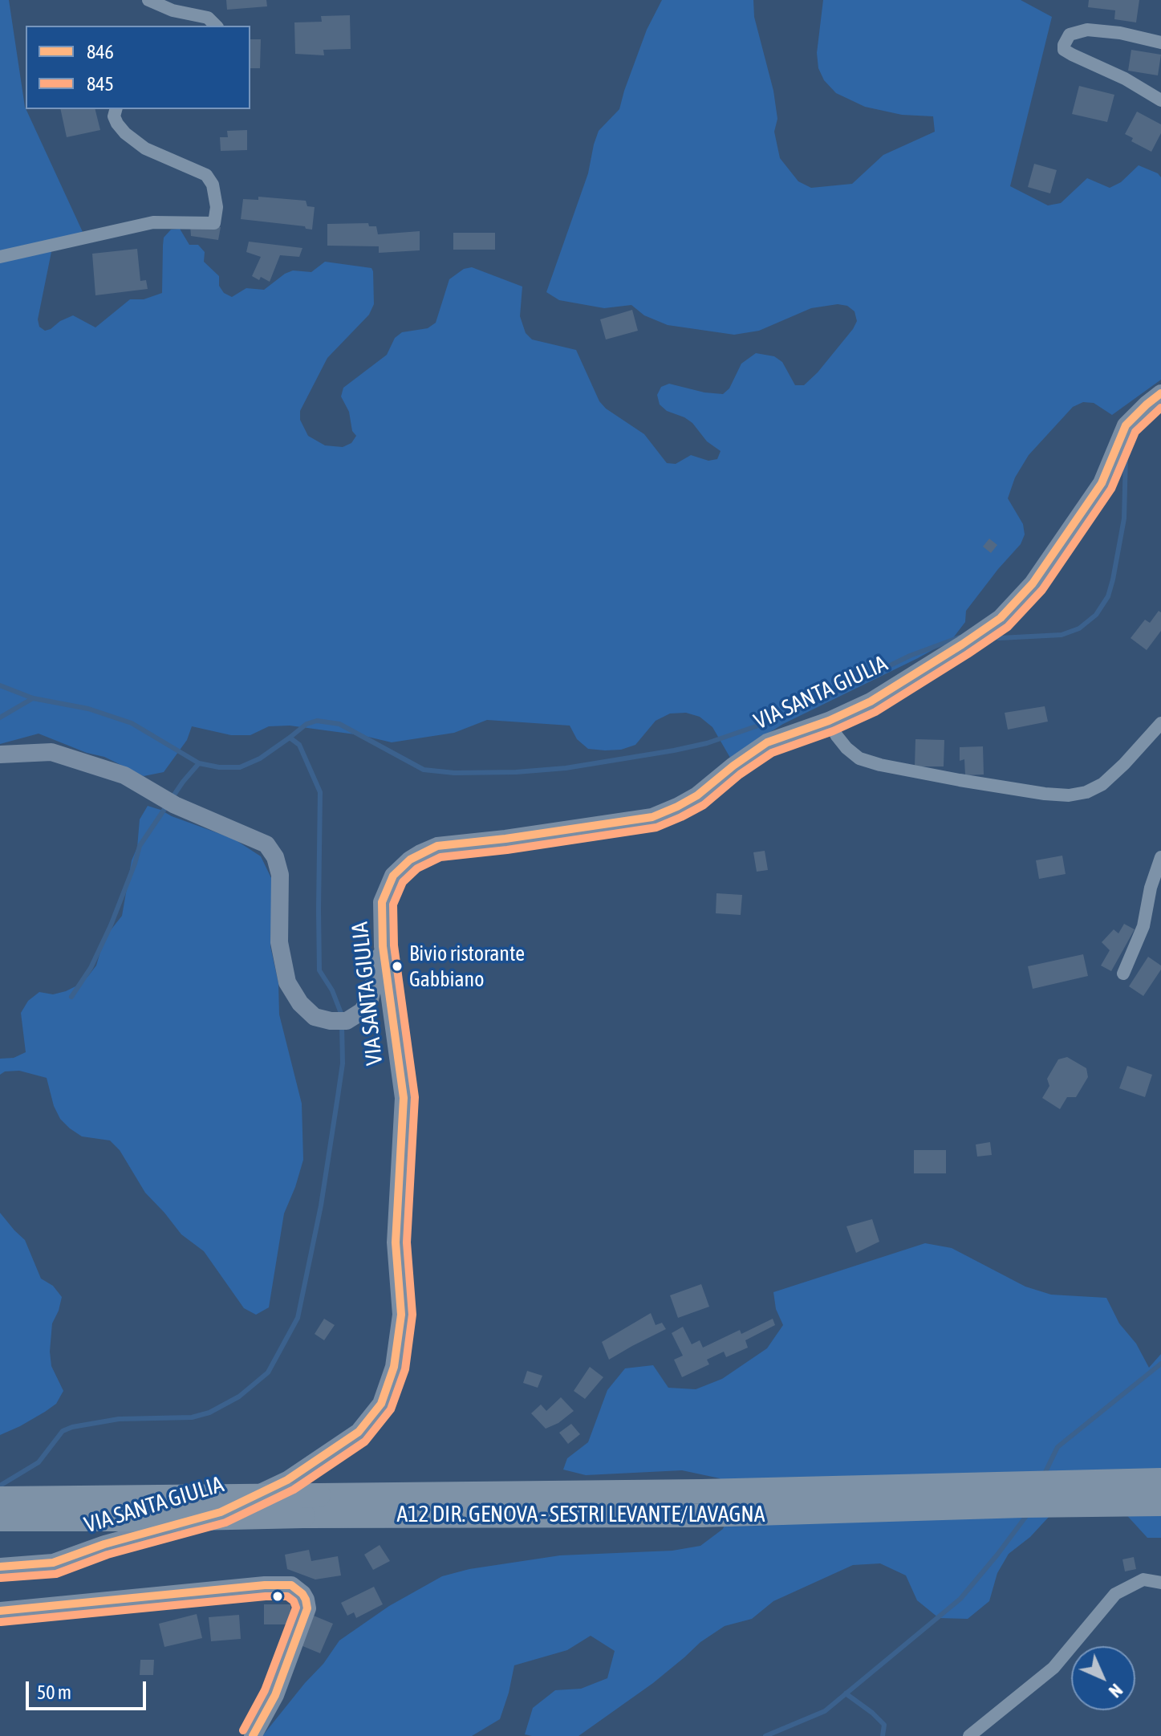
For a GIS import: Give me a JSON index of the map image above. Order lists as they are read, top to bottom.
{
  "streets": {
    "highway": ["A12 DIR. GENOVA - SESTRI LEVANTE/LAVAGNA"],
    "street": ["VIA SANTA GIULIA"]
  },
  "places": ["Bivio ristorante Gabbiano"],
  "lines": ["transit line 846", "transit line 845"],
  "legend": ["846", "845"],
  "scale_bar": "50 m",
  "north": "bottom right"
}
